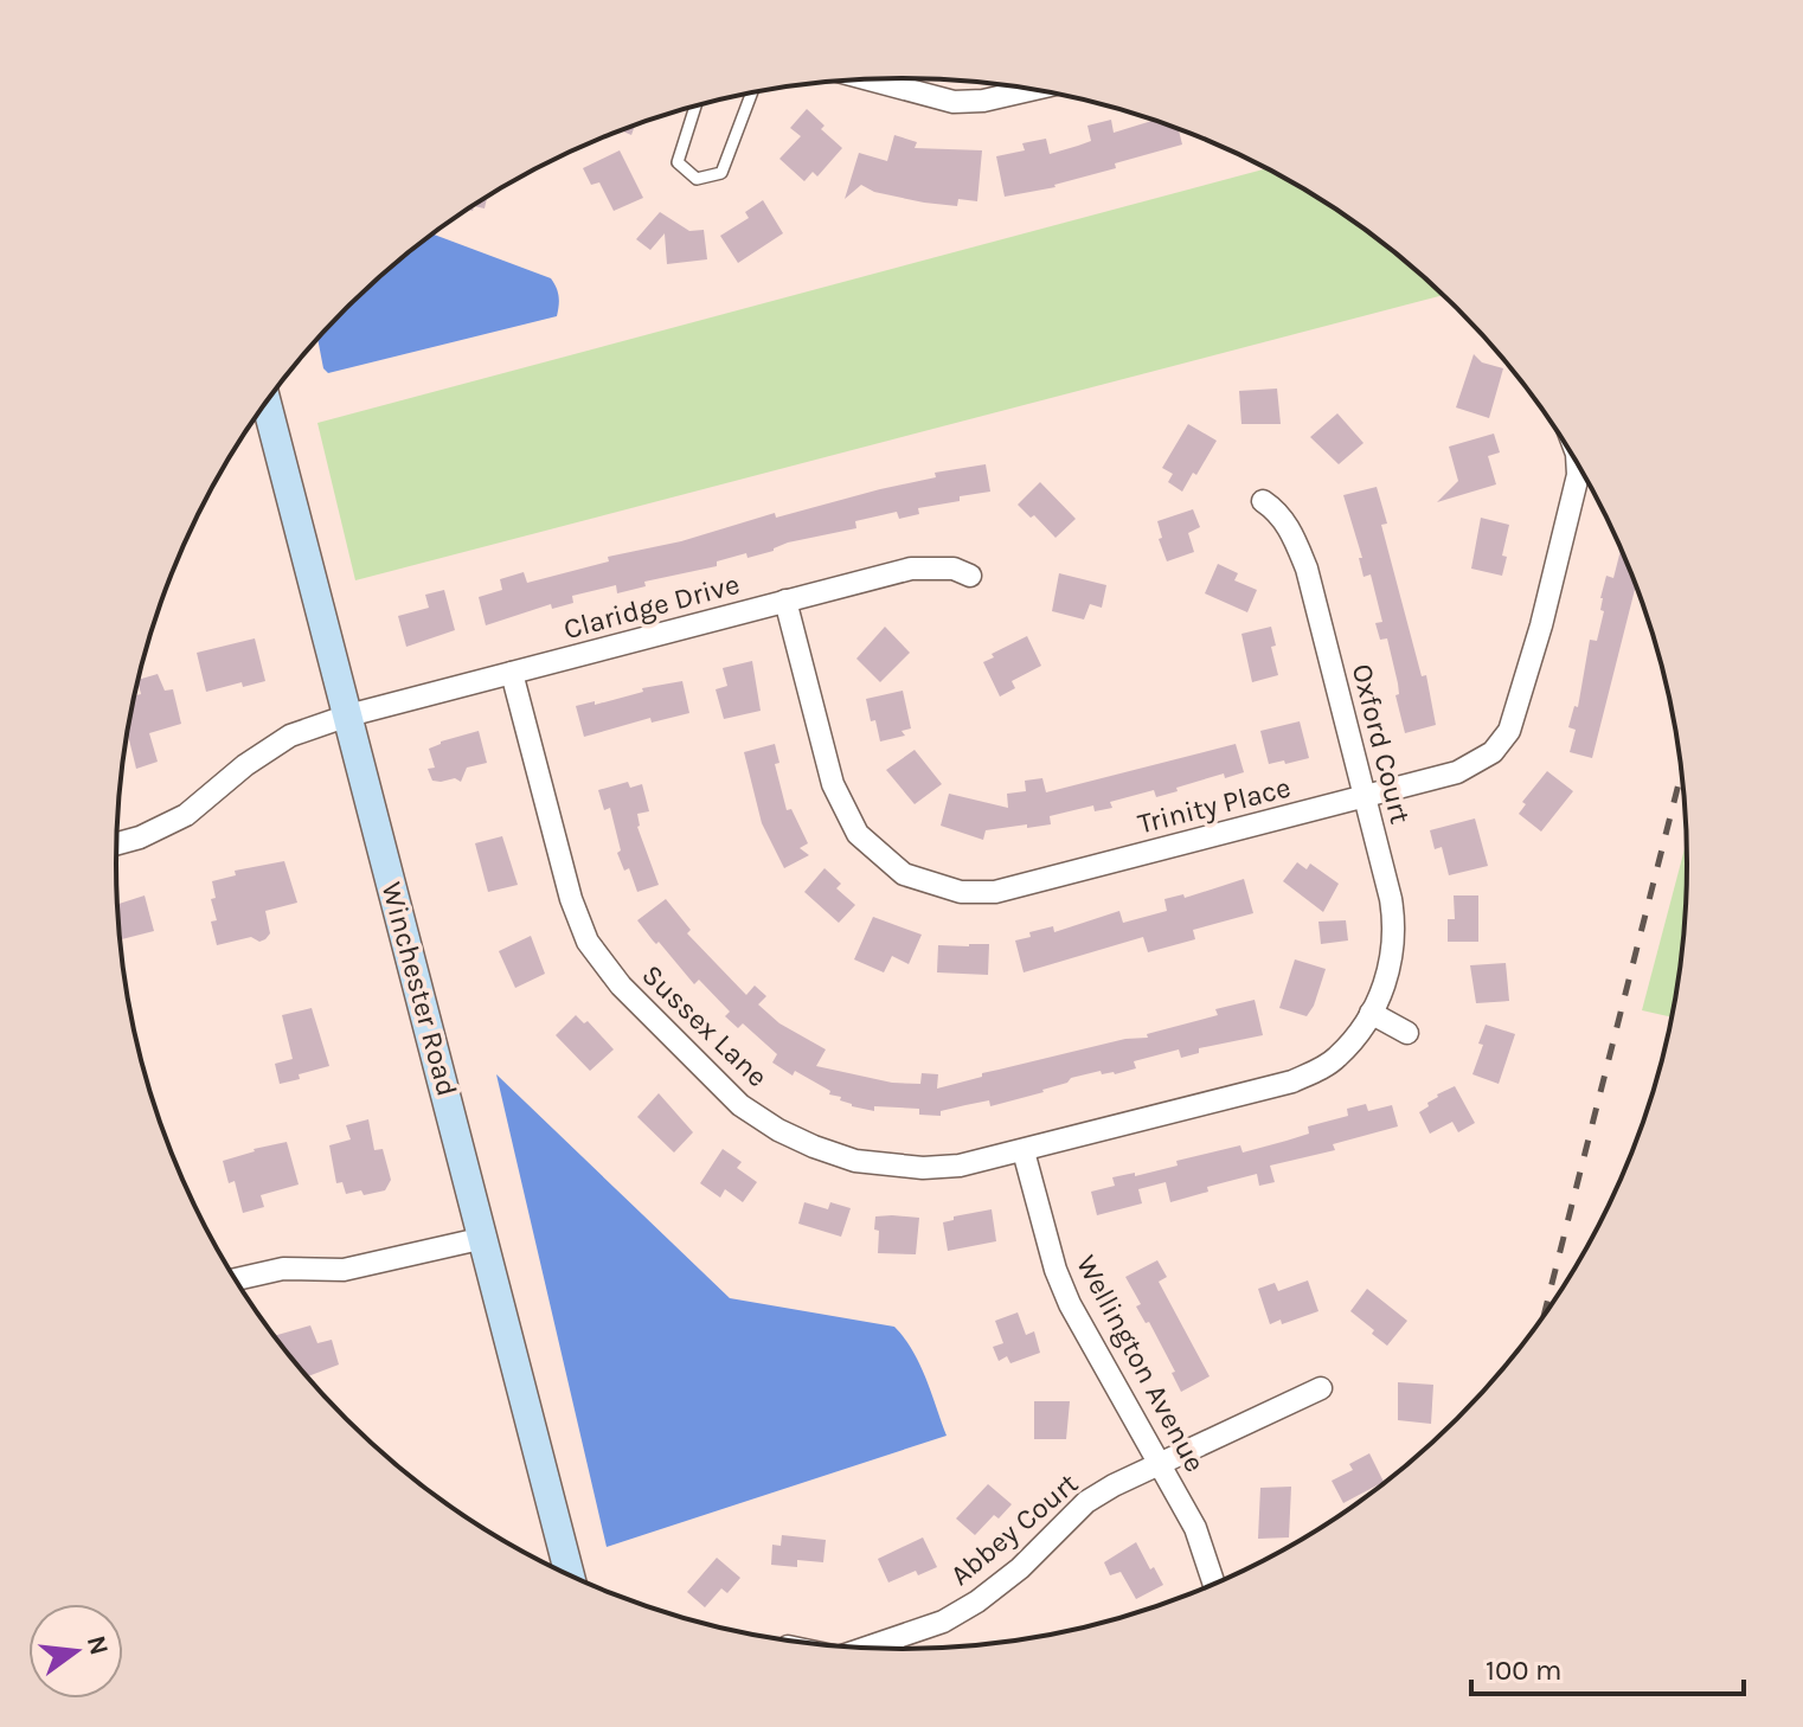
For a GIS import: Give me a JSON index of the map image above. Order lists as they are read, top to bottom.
{
  "streets": {
    "main road": ["Winchester Road"],
    "street": [
      "Claridge Drive",
      "Oxford Court",
      "Trinity Place",
      "Sussex Lane",
      "Wellington Avenue",
      "Abbey Court"
    ]
  },
  "crossings": [
    ["Claridge Drive", "Trinity Place"],
    ["Claridge Drive", "Winchester Road"],
    ["Claridge Drive", "Sussex Lane"],
    ["Oxford Court", "Trinity Place"],
    ["Oxford Court", "Sussex Lane"],
    ["Sussex Lane", "Wellington Avenue"],
    ["Wellington Avenue", "Abbey Court"]
  ],
  "scale_bar": "100 m",
  "north": "right"
}
